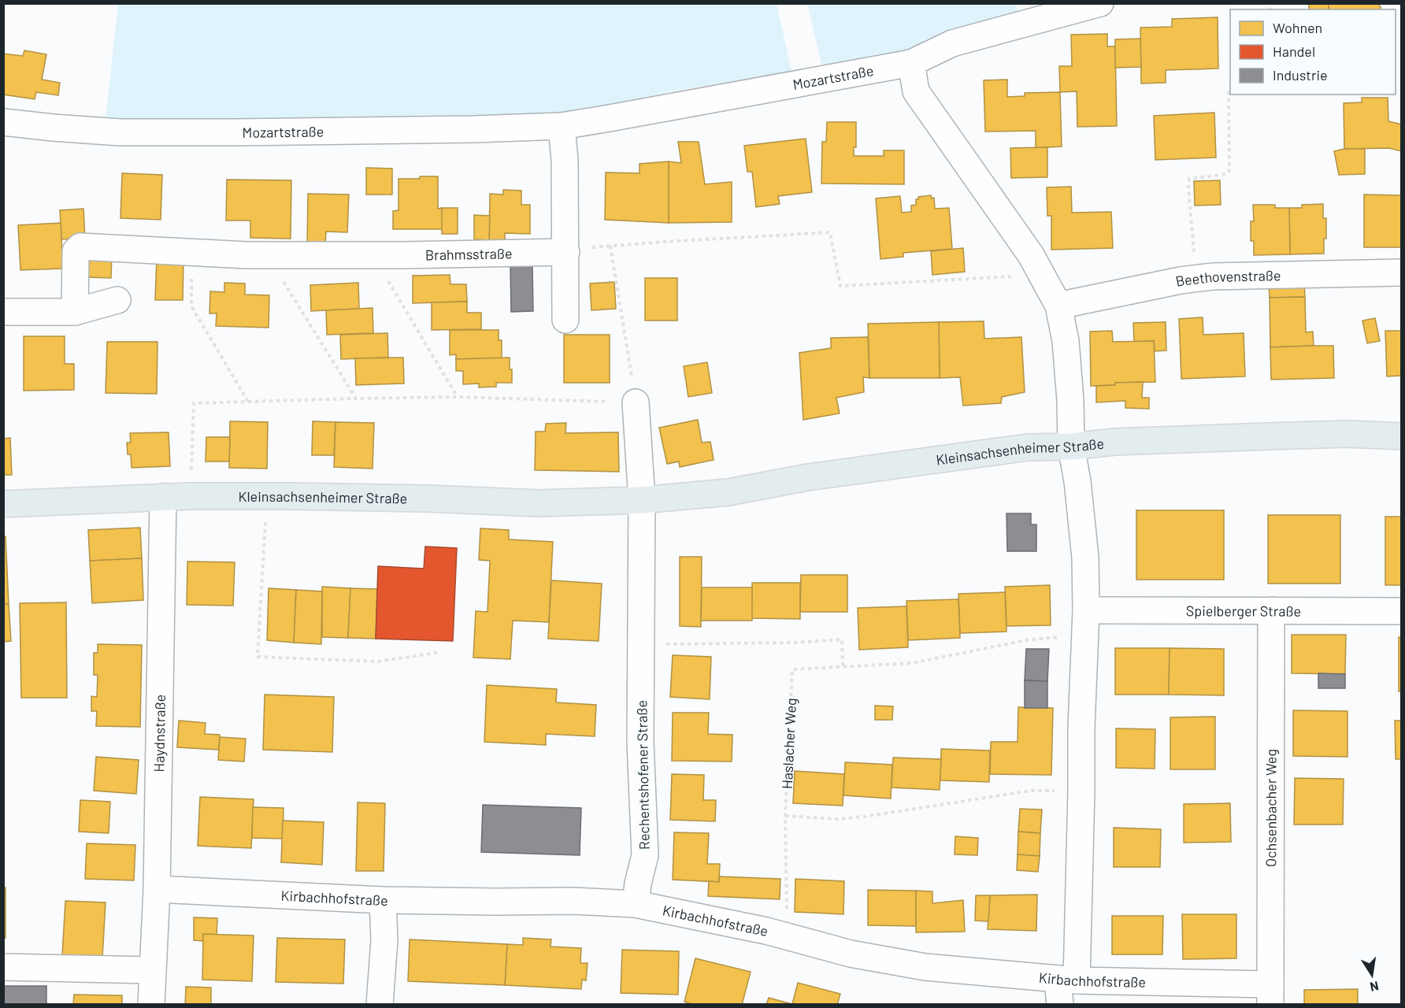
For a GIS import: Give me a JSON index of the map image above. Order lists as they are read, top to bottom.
{
  "streets": {
    "main road": ["Kleinsachsenheimer Straße"],
    "street": [
      "Mozartstraße",
      "Brahmsstraße",
      "Beethovenstraße",
      "Spielberger Straße",
      "Haydnstraße",
      "Rechentshofener Straße",
      "Ochsenbacher Weg",
      "Kirbachhofstraße"
    ],
    "path": ["Haslacher Weg"]
  },
  "crossings": [
    ["Kleinsachsenheimer Straße", "Haydnstraße"],
    ["Kleinsachsenheimer Straße", "Rechentshofener Straße"],
    ["Spielberger Straße", "Ochsenbacher Weg"],
    ["Haydnstraße", "Kirbachhofstraße"],
    ["Rechentshofener Straße", "Kirbachhofstraße"],
    ["Ochsenbacher Weg", "Kirbachhofstraße"]
  ],
  "legend": ["Wohnen", "Handel", "Industrie"],
  "north": "bottom"
}
